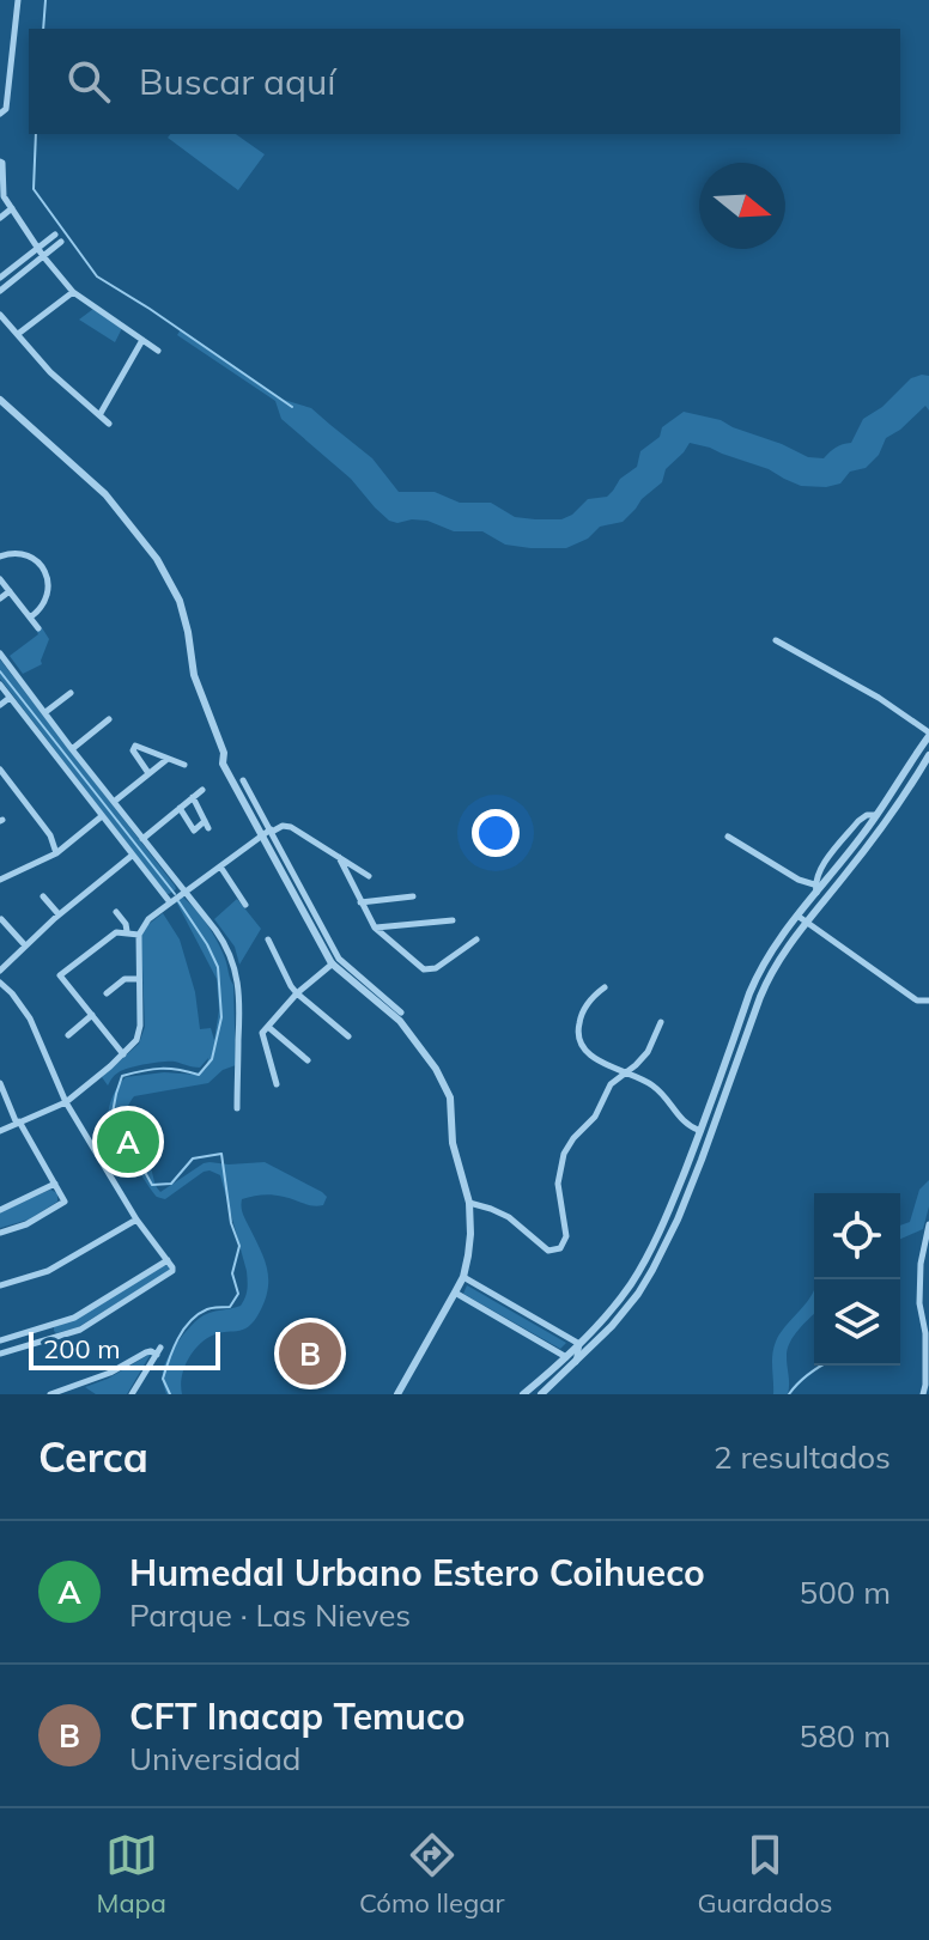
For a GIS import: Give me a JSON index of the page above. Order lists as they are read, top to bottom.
{
  "scale_bar": "200 m",
  "north": "right",
  "page": {
    "search": "Buscar aquí",
    "pins": ["A", "B"],
    "scale": "200 m",
    "heading": ["Cerca", "2 resultados"],
    "list": [
      {
        "mark": "A",
        "name": "Humedal Urbano Estero Coihueco",
        "note": "Parque · Las Nieves",
        "value": "500 m"
      },
      {
        "mark": "B",
        "name": "CFT Inacap Temuco",
        "note": "Universidad",
        "value": "580 m"
      }
    ],
    "nav": ["Mapa", "Cómo llegar", "Guardados"]
  }
}
